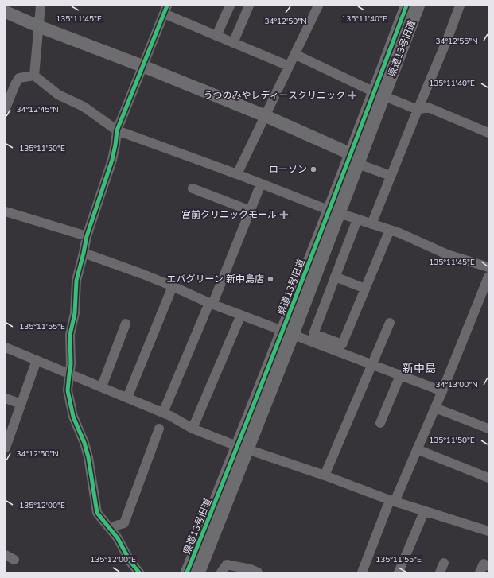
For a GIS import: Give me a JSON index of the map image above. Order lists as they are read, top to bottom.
{
  "streets": {
    "street": ["県道13号旧道"]
  },
  "districts": ["新中島"],
  "places": {
    "health": ["うつのみやレディースクリニック", "宮前クリニックモール"],
    "other": ["ローソン", "エバグリーン 新中島店"]
  },
  "coordinates": [
    "135°11'45\"E",
    "135°11'40\"E",
    "34°12'50\"N",
    "34°12'55\"N",
    "34°12'45\"N",
    "135°11'50\"E",
    "135°11'55\"E",
    "34°13'00\"N",
    "135°12'00\"E"
  ]
}
